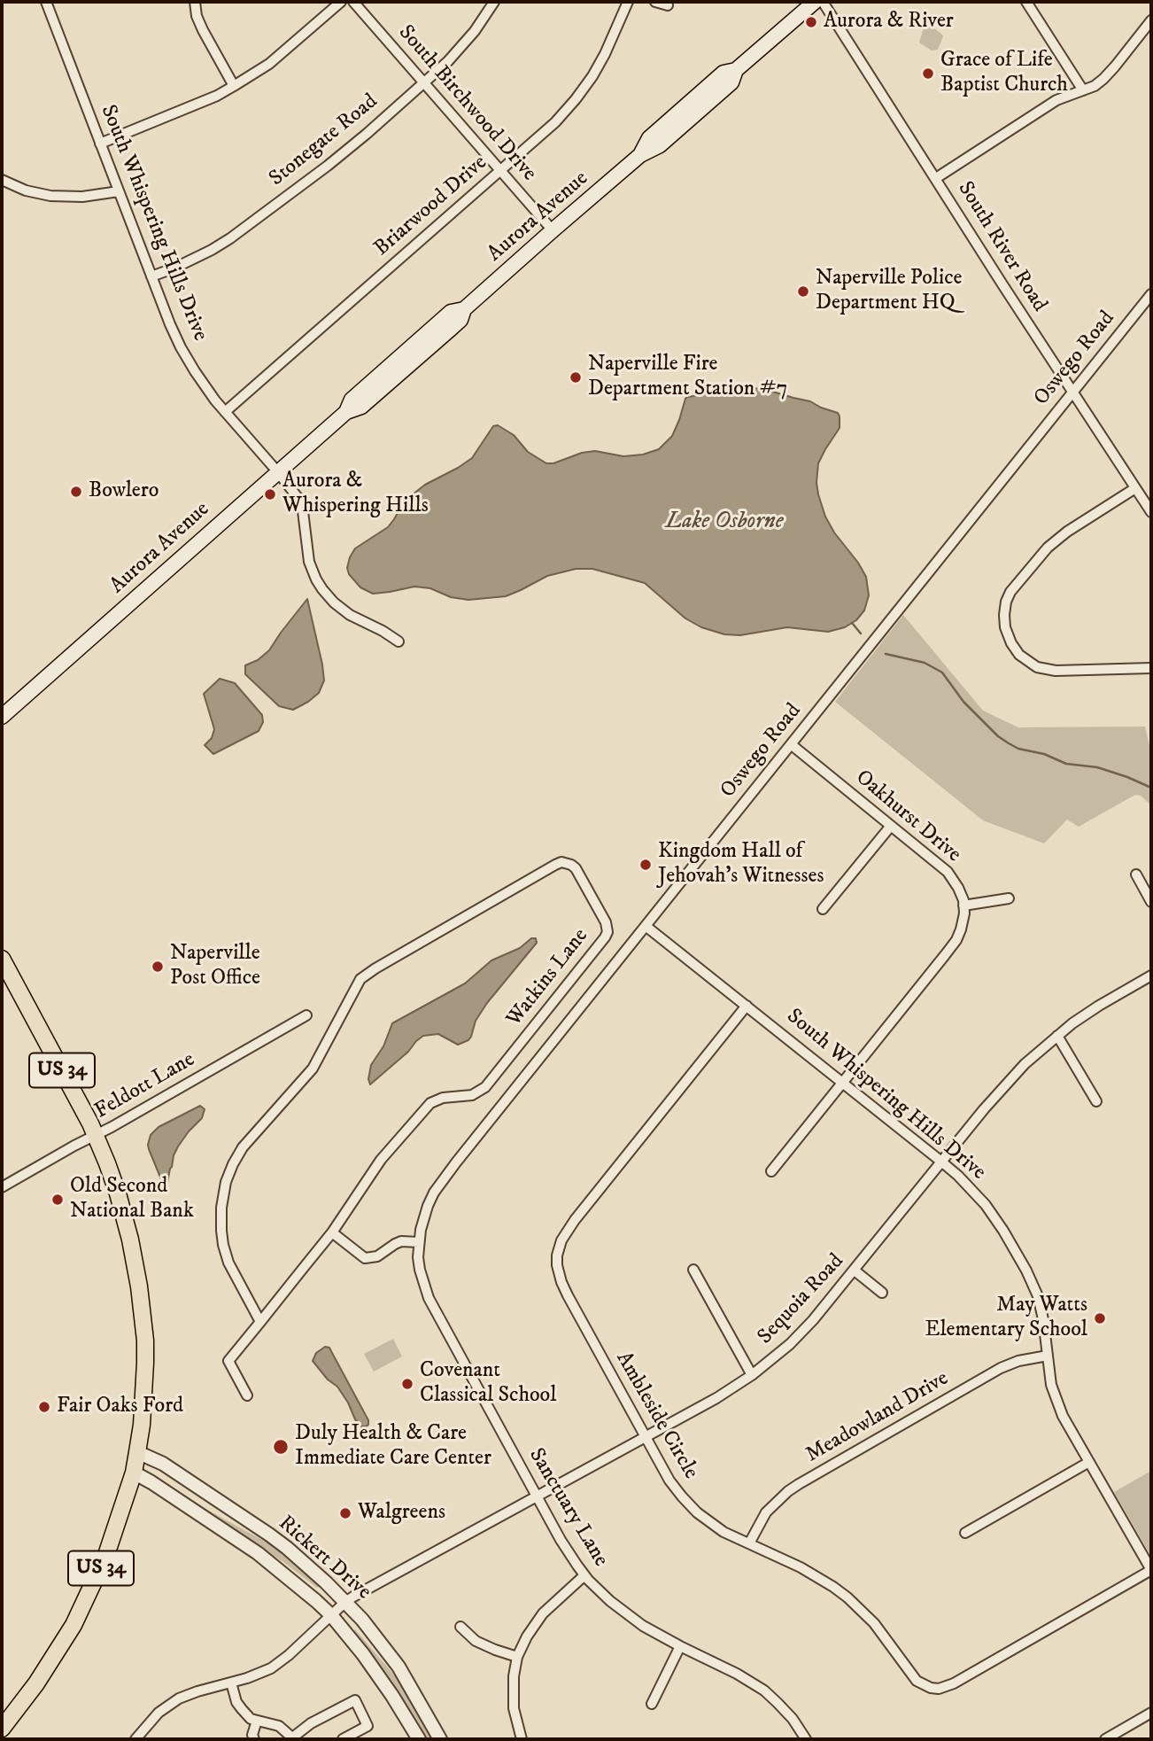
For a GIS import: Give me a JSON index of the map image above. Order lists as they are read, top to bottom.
{
  "streets": {
    "main road": ["Aurora Avenue", "US 34"],
    "street": [
      "South Birchwood Drive",
      "Stonegate Road",
      "Briarwood Drive",
      "South Whispering Hills Drive",
      "South River Road",
      "Oswego Road",
      "Oakhurst Drive",
      "Watkins Lane",
      "Feldott Lane",
      "Sequoia Road",
      "Ambleside Circle",
      "Meadowland Drive",
      "Sanctuary Lane",
      "Rickert Drive"
    ]
  },
  "crossings": [
    ["South Birchwood Drive", "Stonegate Road"],
    ["South Birchwood Drive", "Briarwood Drive"],
    ["South Birchwood Drive", "Aurora Avenue"],
    ["Stonegate Road", "South Whispering Hills Drive"],
    ["Briarwood Drive", "South Whispering Hills Drive"],
    ["Aurora Avenue", "South Whispering Hills Drive"],
    ["South Whispering Hills Drive", "Oswego Road"],
    ["South Whispering Hills Drive", "Sequoia Road"],
    ["South Whispering Hills Drive", "Ambleside Circle"],
    ["South Whispering Hills Drive", "Meadowland Drive"],
    ["South River Road", "Oswego Road"],
    ["Oswego Road", "Oakhurst Drive"],
    ["Oswego Road", "Sanctuary Lane"],
    ["US 34", "Feldott Lane"],
    ["US 34", "Rickert Drive"],
    ["Sequoia Road", "Ambleside Circle"],
    ["Sequoia Road", "Sanctuary Lane"],
    ["Sequoia Road", "Rickert Drive"],
    ["Ambleside Circle", "Meadowland Drive"]
  ],
  "water": ["Lake Osborne"],
  "places": [
    "Aurora & River",
    "Grace of Life Baptist Church",
    "Naperville Police Department HQ",
    "Naperville Fire Department Station #7",
    "Bowlero",
    "Aurora & Whispering Hills",
    "Kingdom Hall of Jehovah's Witnesses",
    "Naperville Post Office",
    "Old Second National Bank",
    "May Watts Elementary School",
    "Covenant Classical School",
    "Fair Oaks Ford",
    "Duly Health & Care Immediate Care Center",
    "Walgreens"
  ]
}
